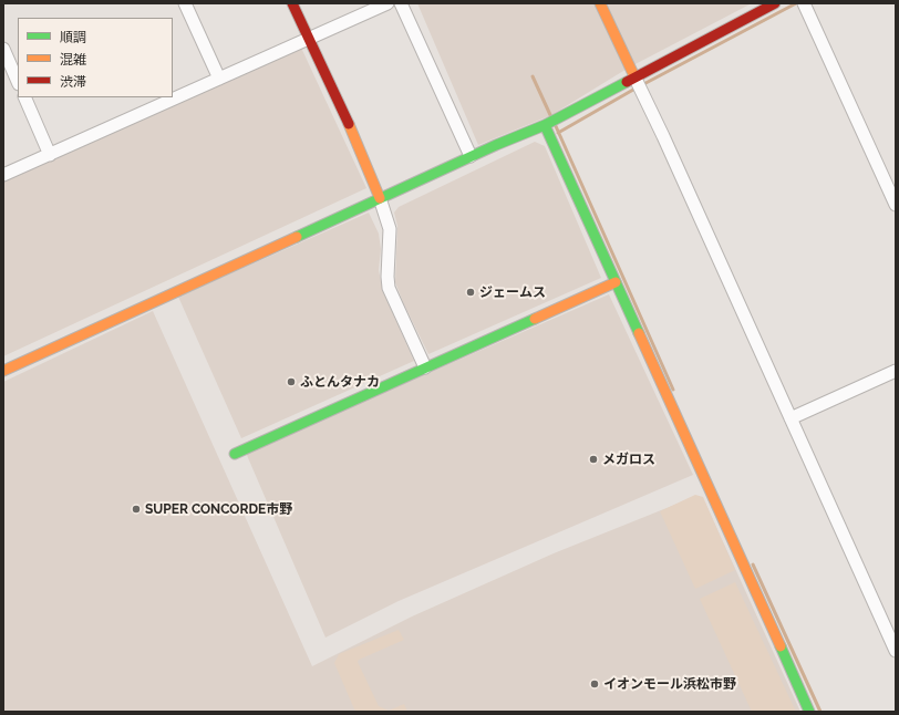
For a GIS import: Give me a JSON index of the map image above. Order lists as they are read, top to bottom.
{
  "places": [
    "ジェームス",
    "ふとんタナカ",
    "メガロス",
    "SUPER CONCORDE市野",
    "イオンモール浜松市野"
  ],
  "legend": ["順調", "混雑", "渋滞"]
}
